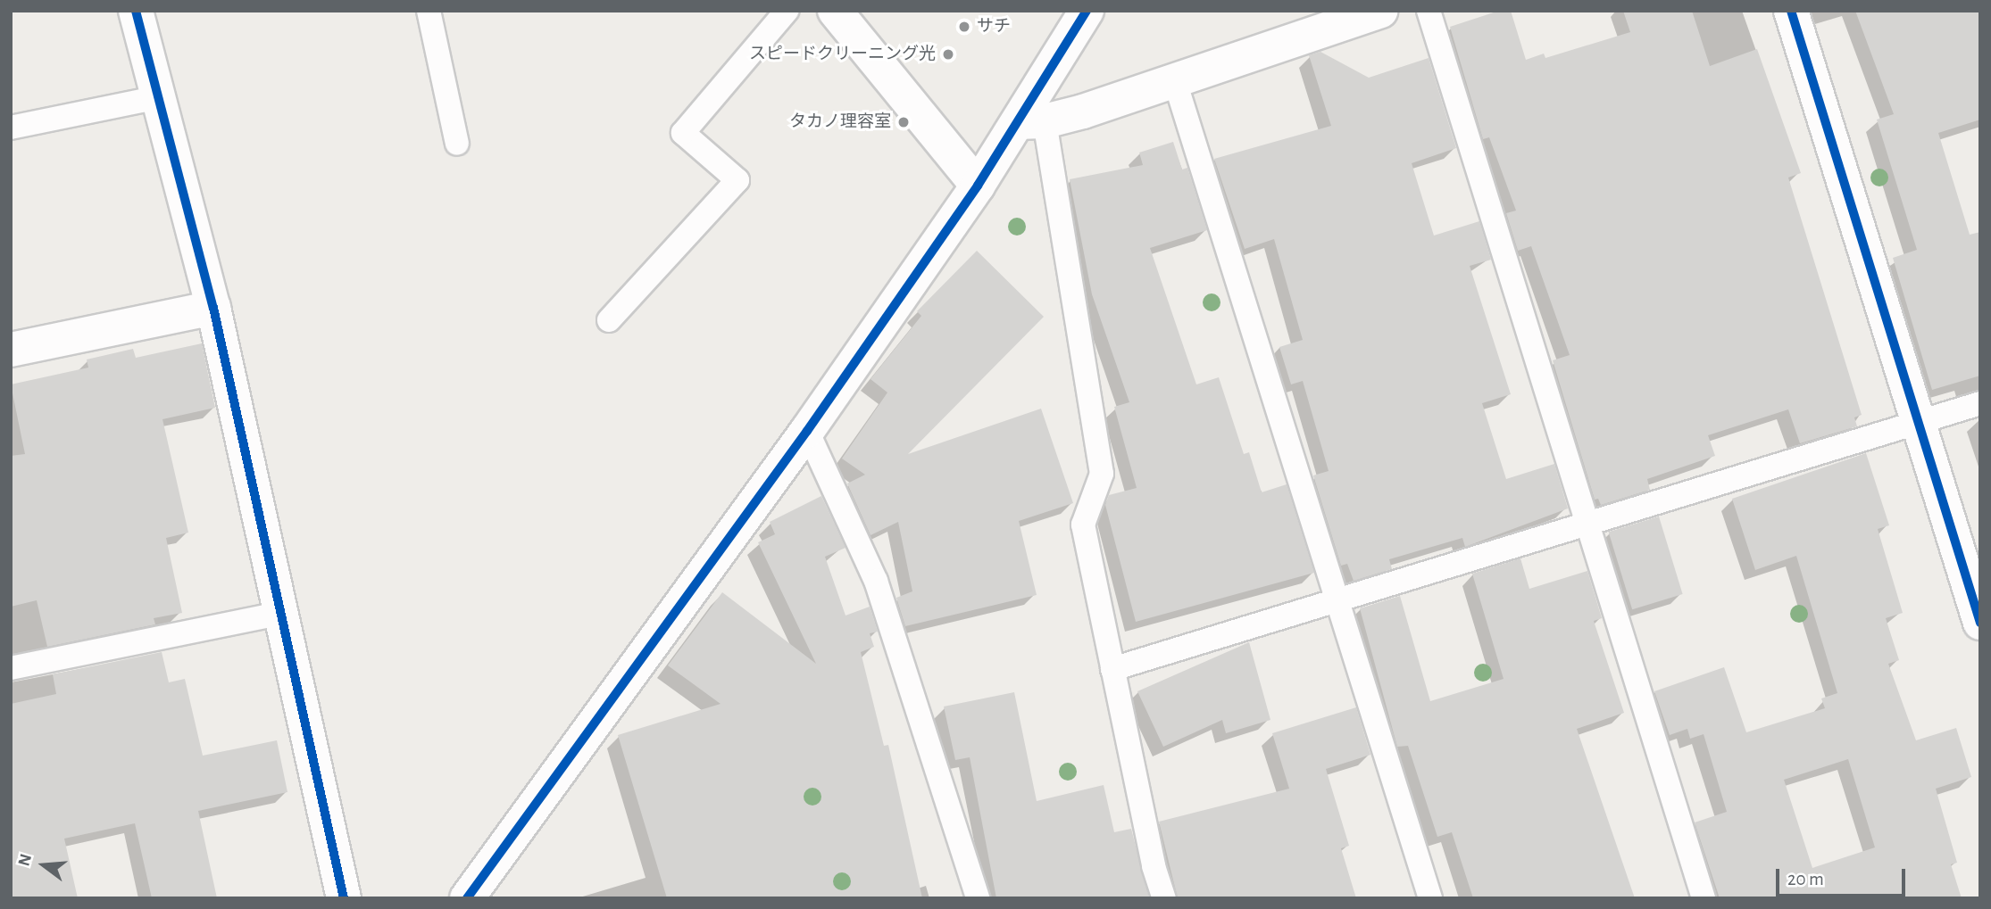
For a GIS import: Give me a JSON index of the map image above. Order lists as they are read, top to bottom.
{
  "places": ["サチ", "スピードクリーニング光", "タカノ理容室"],
  "scale_bar": "20 m",
  "north": "left"
}
